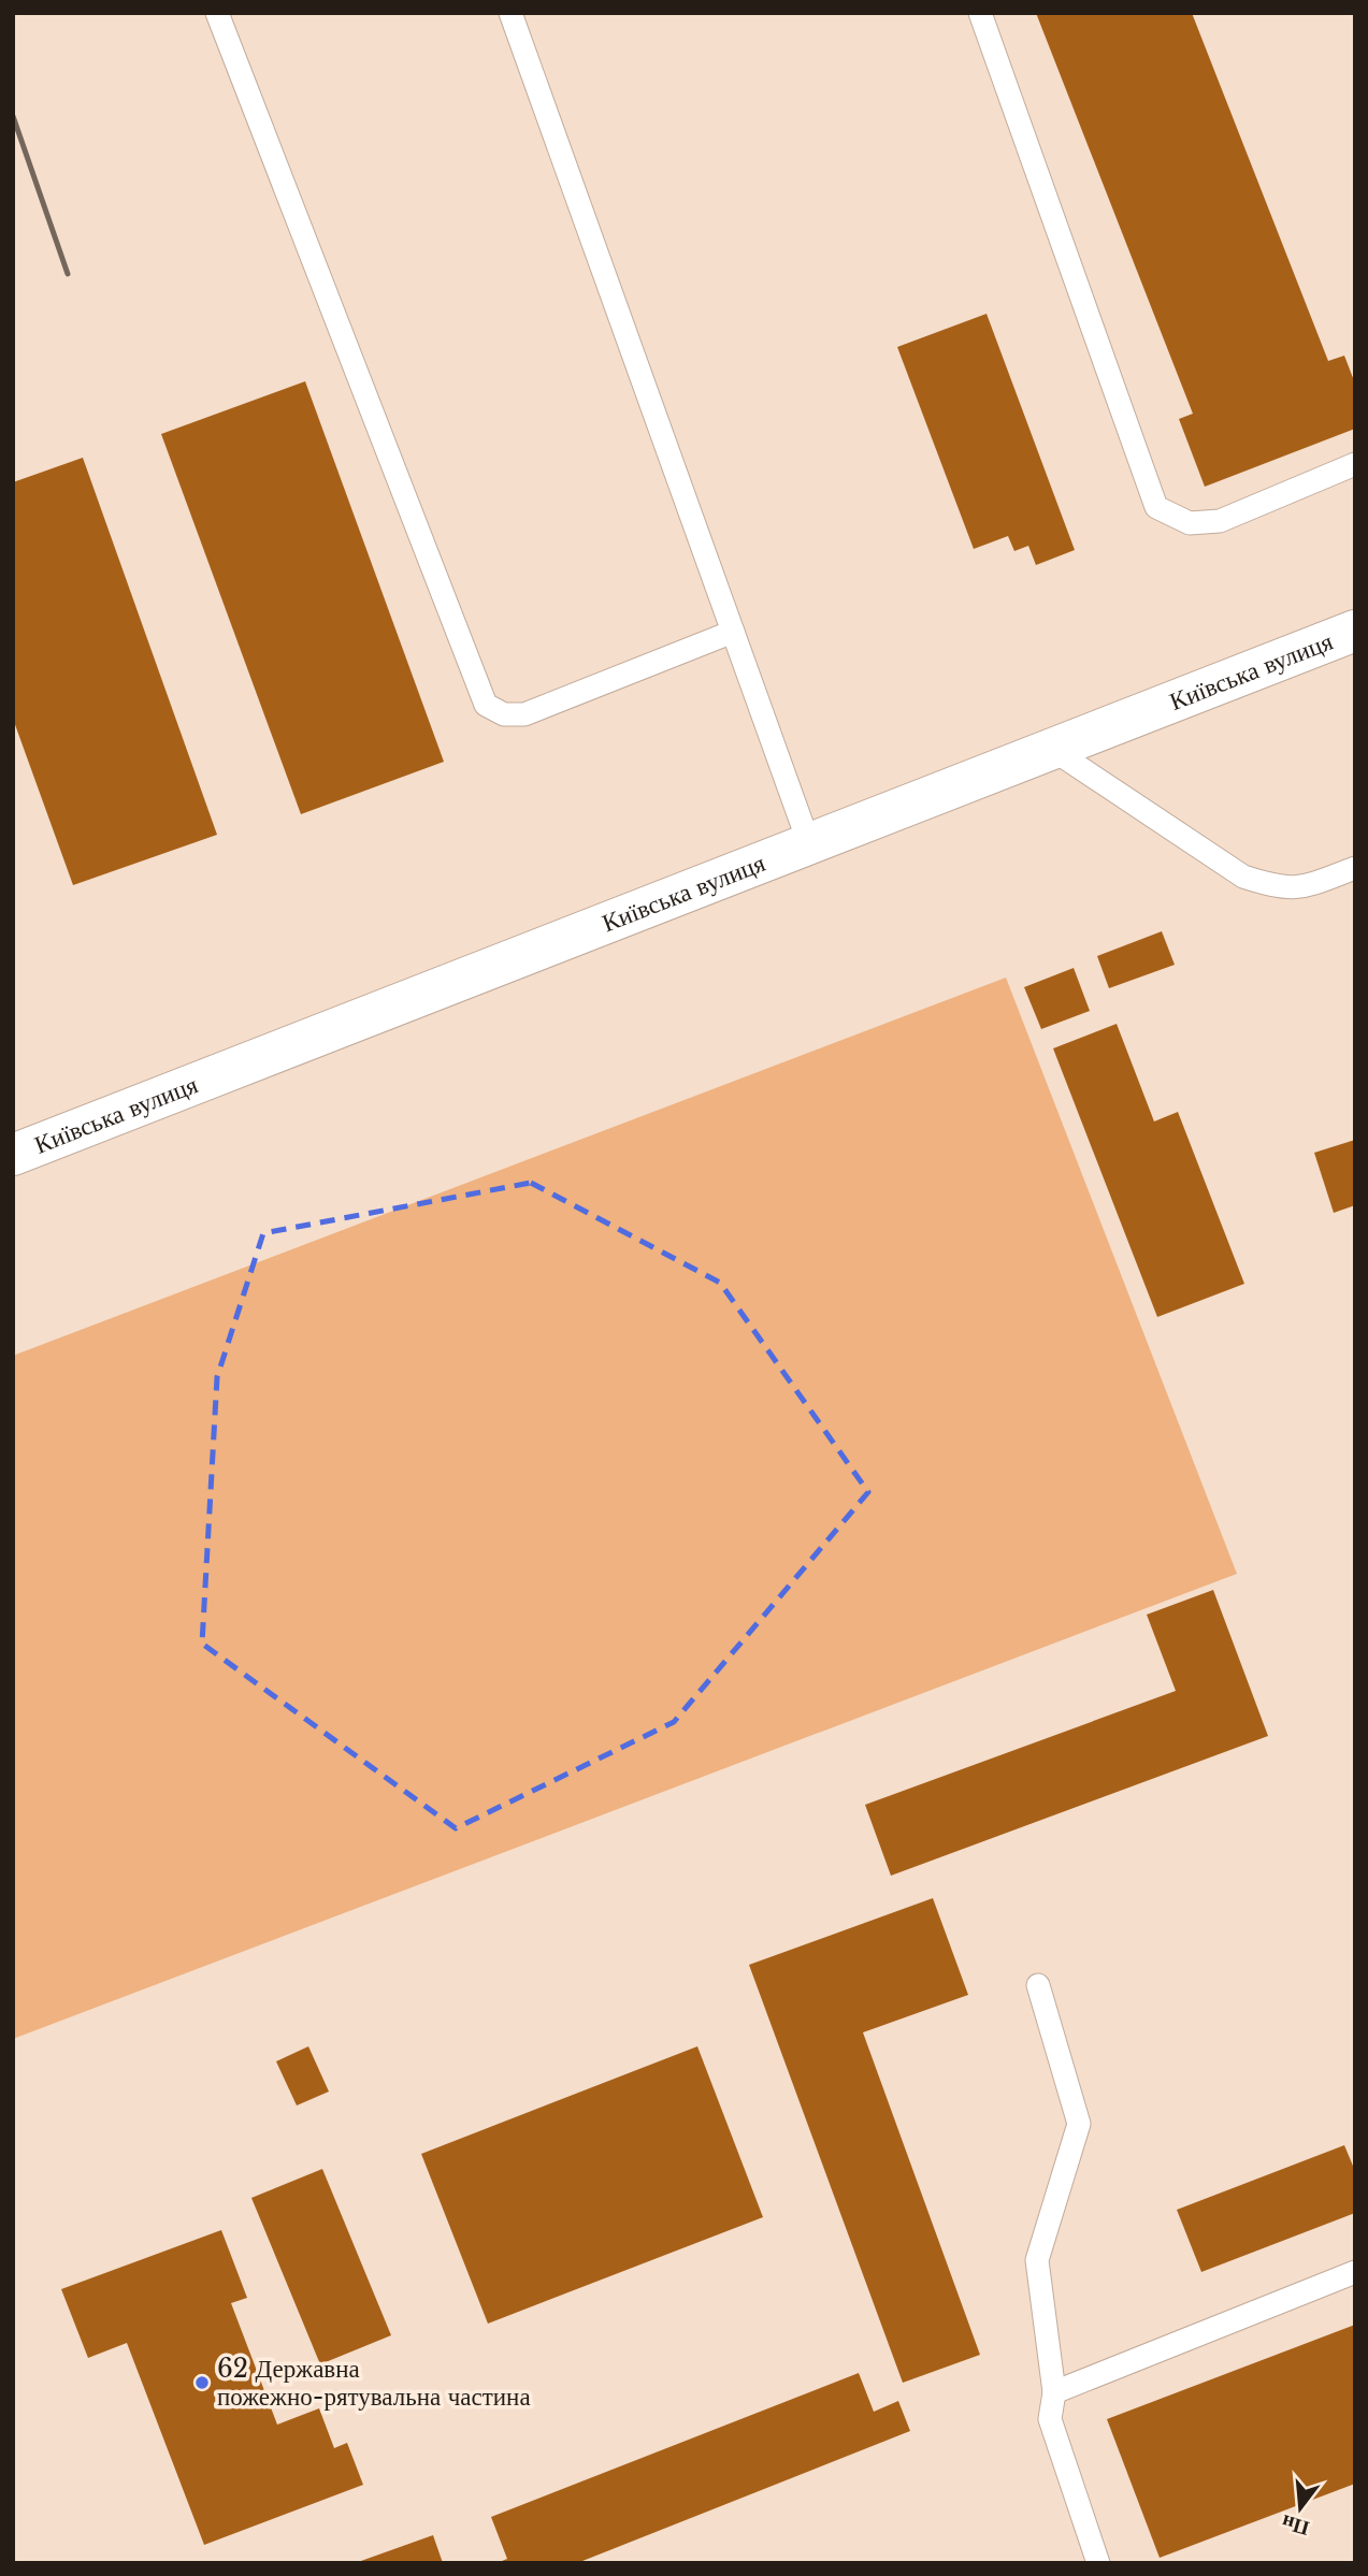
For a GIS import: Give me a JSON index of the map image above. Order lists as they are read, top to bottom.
{
  "streets": {
    "main road": ["Київська вулиця"]
  },
  "places": ["62 Державна пожежно-рятувальна частина"],
  "north": "bottom"
}
